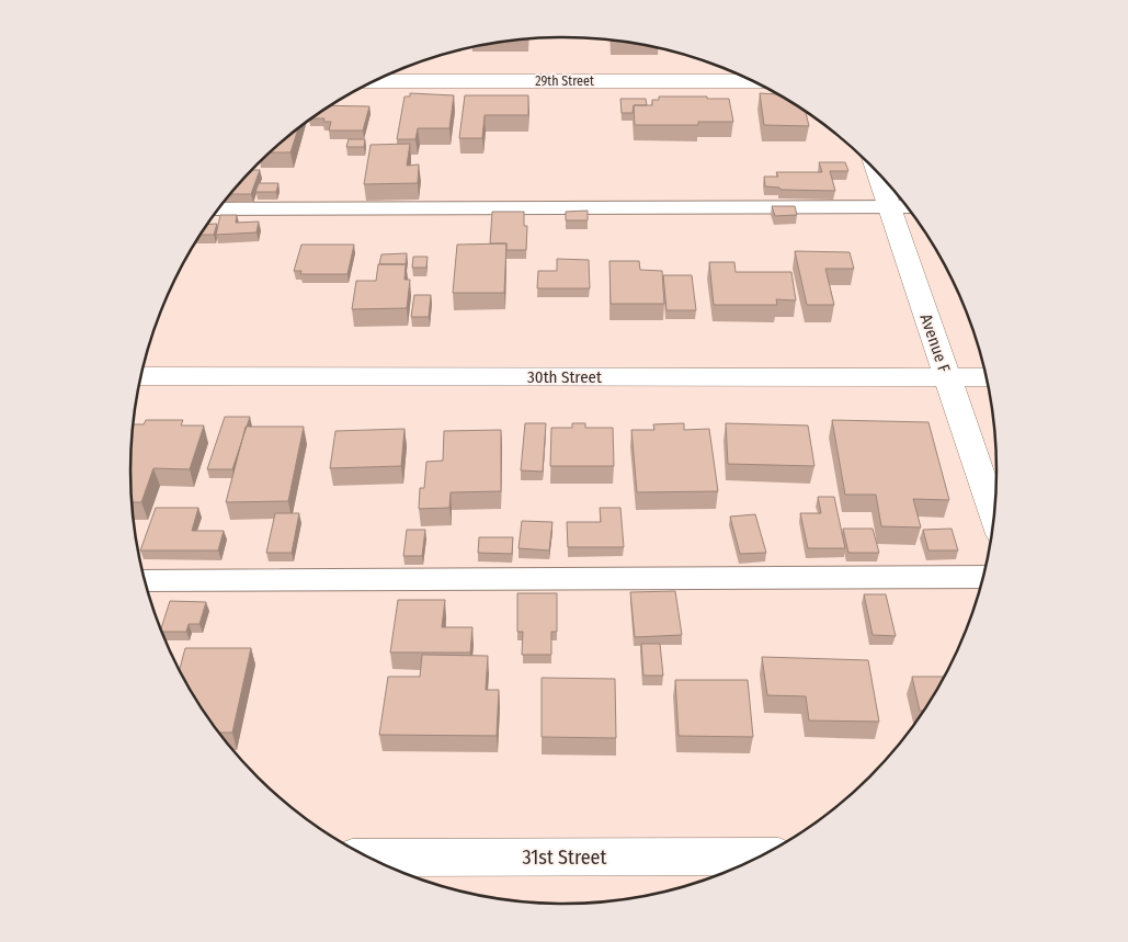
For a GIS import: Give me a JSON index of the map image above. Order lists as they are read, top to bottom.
{
  "streets": {
    "street": [
      "29th Street",
      "Avenue F",
      "30th Street",
      "31st Street"
    ]
  },
  "crossings": [
    ["Avenue F", "30th Street"]
  ]
}
